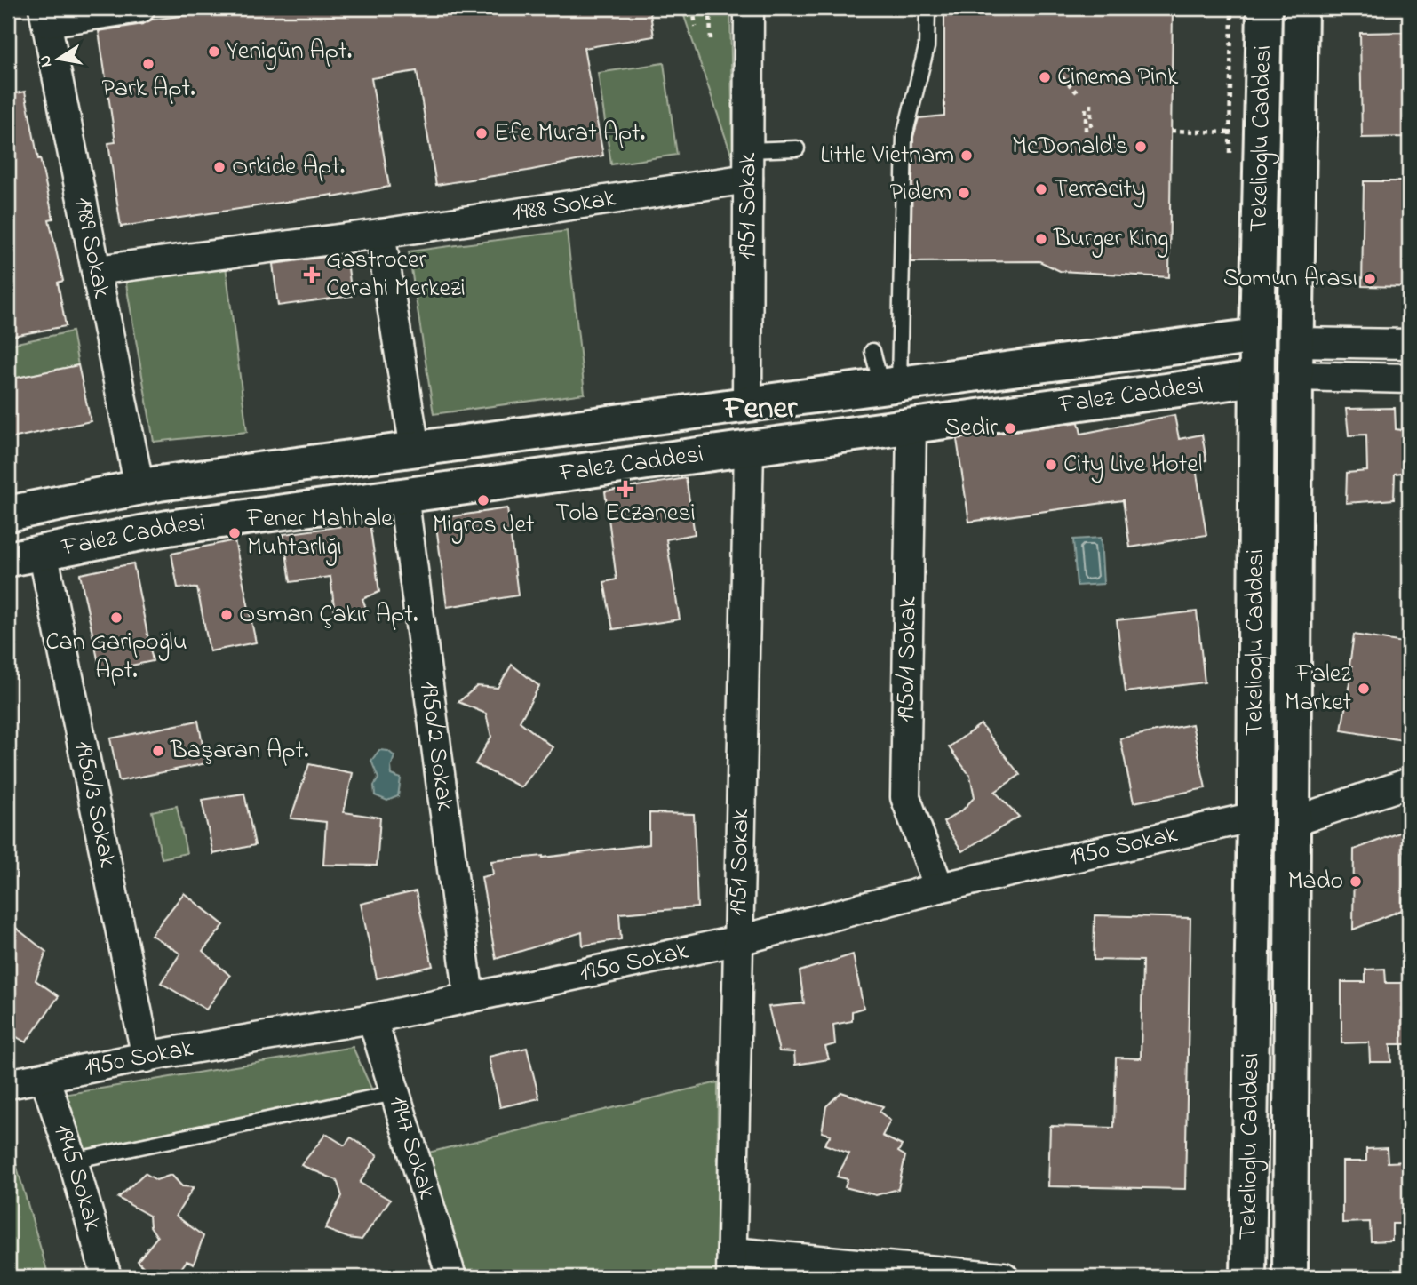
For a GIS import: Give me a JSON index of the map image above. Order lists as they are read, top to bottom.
{
  "streets": {
    "street": [
      "Tekelioglu Caddesi",
      "1988 Sokak",
      "1951 Sokak",
      "1989 Sokak",
      "Falez Caddesi",
      "1950/1 Sokak",
      "1950/2 Sokak",
      "1950/3 Sokak",
      "1950 Sokak",
      "1947 Sokak",
      "1945 Sokak"
    ]
  },
  "crossings": [
    ["Tekelioglu Caddesi", "Falez Caddesi"],
    ["Tekelioglu Caddesi", "1950 Sokak"],
    ["1988 Sokak", "1951 Sokak"],
    ["1988 Sokak", "1989 Sokak"],
    ["1951 Sokak", "Falez Caddesi"],
    ["1951 Sokak", "1950 Sokak"],
    ["1989 Sokak", "Falez Caddesi"],
    ["Falez Caddesi", "1950/1 Sokak"],
    ["Falez Caddesi", "1950/2 Sokak"],
    ["Falez Caddesi", "1950/3 Sokak"],
    ["1950/1 Sokak", "1950 Sokak"],
    ["1950/2 Sokak", "1950 Sokak"],
    ["1950/3 Sokak", "1950 Sokak"],
    ["1950 Sokak", "1947 Sokak"],
    ["1950 Sokak", "1945 Sokak"]
  ],
  "districts": ["Fener"],
  "places": {
    "other": [
      "Yenigün Apt.",
      "Park Apt.",
      "Cinema Pink",
      "Efe Murat Apt.",
      "McDonald's",
      "Little Vietnam",
      "Orkide Apt.",
      "Terracity",
      "Pidem",
      "Burger King",
      "Somun Arası",
      "Sedir",
      "City Live Hotel",
      "Migros Jet",
      "Fener Mahhale Muhtarlığı",
      "Osman Çakır Apt.",
      "Can Garipoğlu Apt.",
      "Falez Market",
      "Başaran Apt.",
      "Mado"
    ],
    "health": ["Gastrocer Cerahi Merkezi", "Tola Eczanesi"]
  },
  "north": "left"
}
